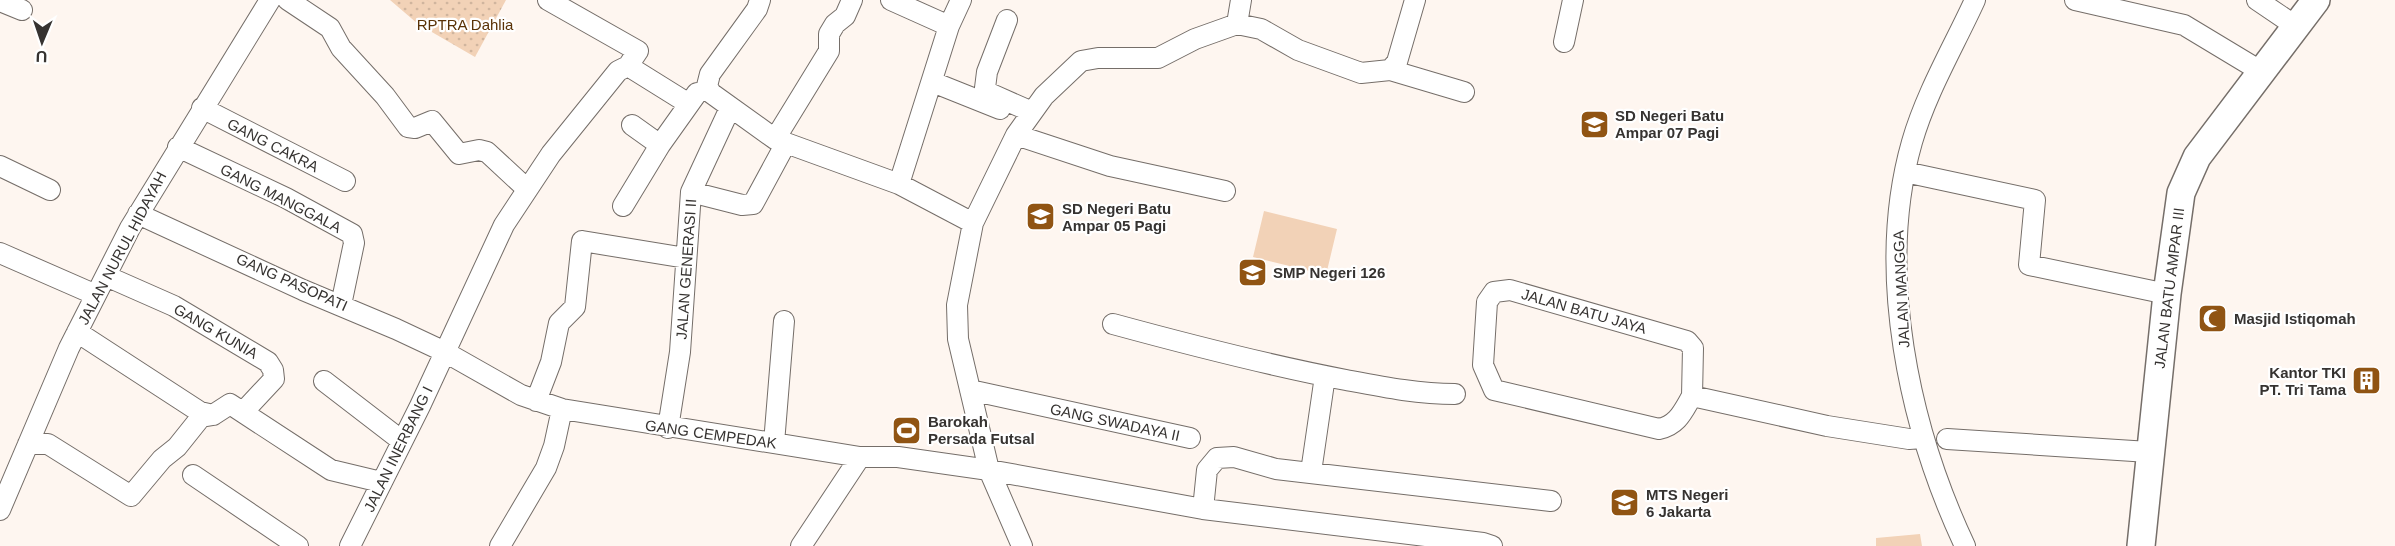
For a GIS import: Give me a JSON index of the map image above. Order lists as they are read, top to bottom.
{
  "streets": {
    "street": [
      "GANG CAKRA",
      "GANG MANGGALA",
      "JALAN NURUL HIDAYAH",
      "JALAN GENERASI II",
      "GANG PASOPATI",
      "JALAN BATU AMPAR III",
      "JALAN MANGGA",
      "JALAN BATU JAYA",
      "GANG KUNIA",
      "GANG SWADAYA II",
      "GANG CEMPEDAK",
      "JALAN INERBANG I"
    ]
  },
  "crossings": [
    ["GANG CAKRA", "JALAN NURUL HIDAYAH"],
    ["GANG MANGGALA", "JALAN NURUL HIDAYAH"],
    ["GANG MANGGALA", "GANG PASOPATI"],
    ["JALAN NURUL HIDAYAH", "GANG PASOPATI"],
    ["JALAN NURUL HIDAYAH", "GANG KUNIA"],
    ["JALAN GENERASI II", "GANG CEMPEDAK"],
    ["GANG PASOPATI", "GANG CEMPEDAK"],
    ["GANG PASOPATI", "JALAN INERBANG I"],
    ["GANG CEMPEDAK", "JALAN INERBANG I"]
  ],
  "parks": ["RPTRA Dahlia"],
  "places": {
    "school or university": [
      "SD Negeri Batu Ampar 07 Pagi",
      "SD Negeri Batu Ampar 05 Pagi",
      "SMP Negeri 126",
      "MTS Negeri 6 Jakarta"
    ],
    "mosque": ["Masjid Istiqomah"],
    "building": ["Kantor TKI PT. Tri Tama"],
    "sports": ["Barokah Persada Futsal"]
  },
  "north": "bottom"
}
